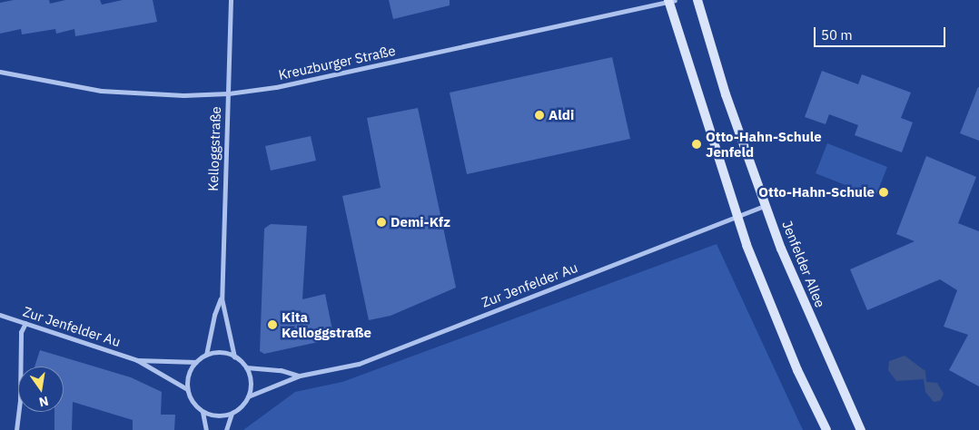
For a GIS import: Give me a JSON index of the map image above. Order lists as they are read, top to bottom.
{
  "streets": {
    "main road": ["Jenfelder Allee"],
    "street": ["Kreuzburger Straße", "Kelloggstraße", "Zur Jenfelder Au"]
  },
  "crossings": [
    ["Kreuzburger Straße", "Kelloggstraße"],
    ["Kelloggstraße", "Zur Jenfelder Au"],
    ["Jenfelder Allee", "Zur Jenfelder Au"]
  ],
  "places": [
    "Aldi",
    "Otto-Hahn-Schule Jenfeld",
    "Otto-Hahn-Schule",
    "Demi-Kfz",
    "Kita Kelloggstraße"
  ],
  "scale_bar": "50 m",
  "north": "bottom"
}
